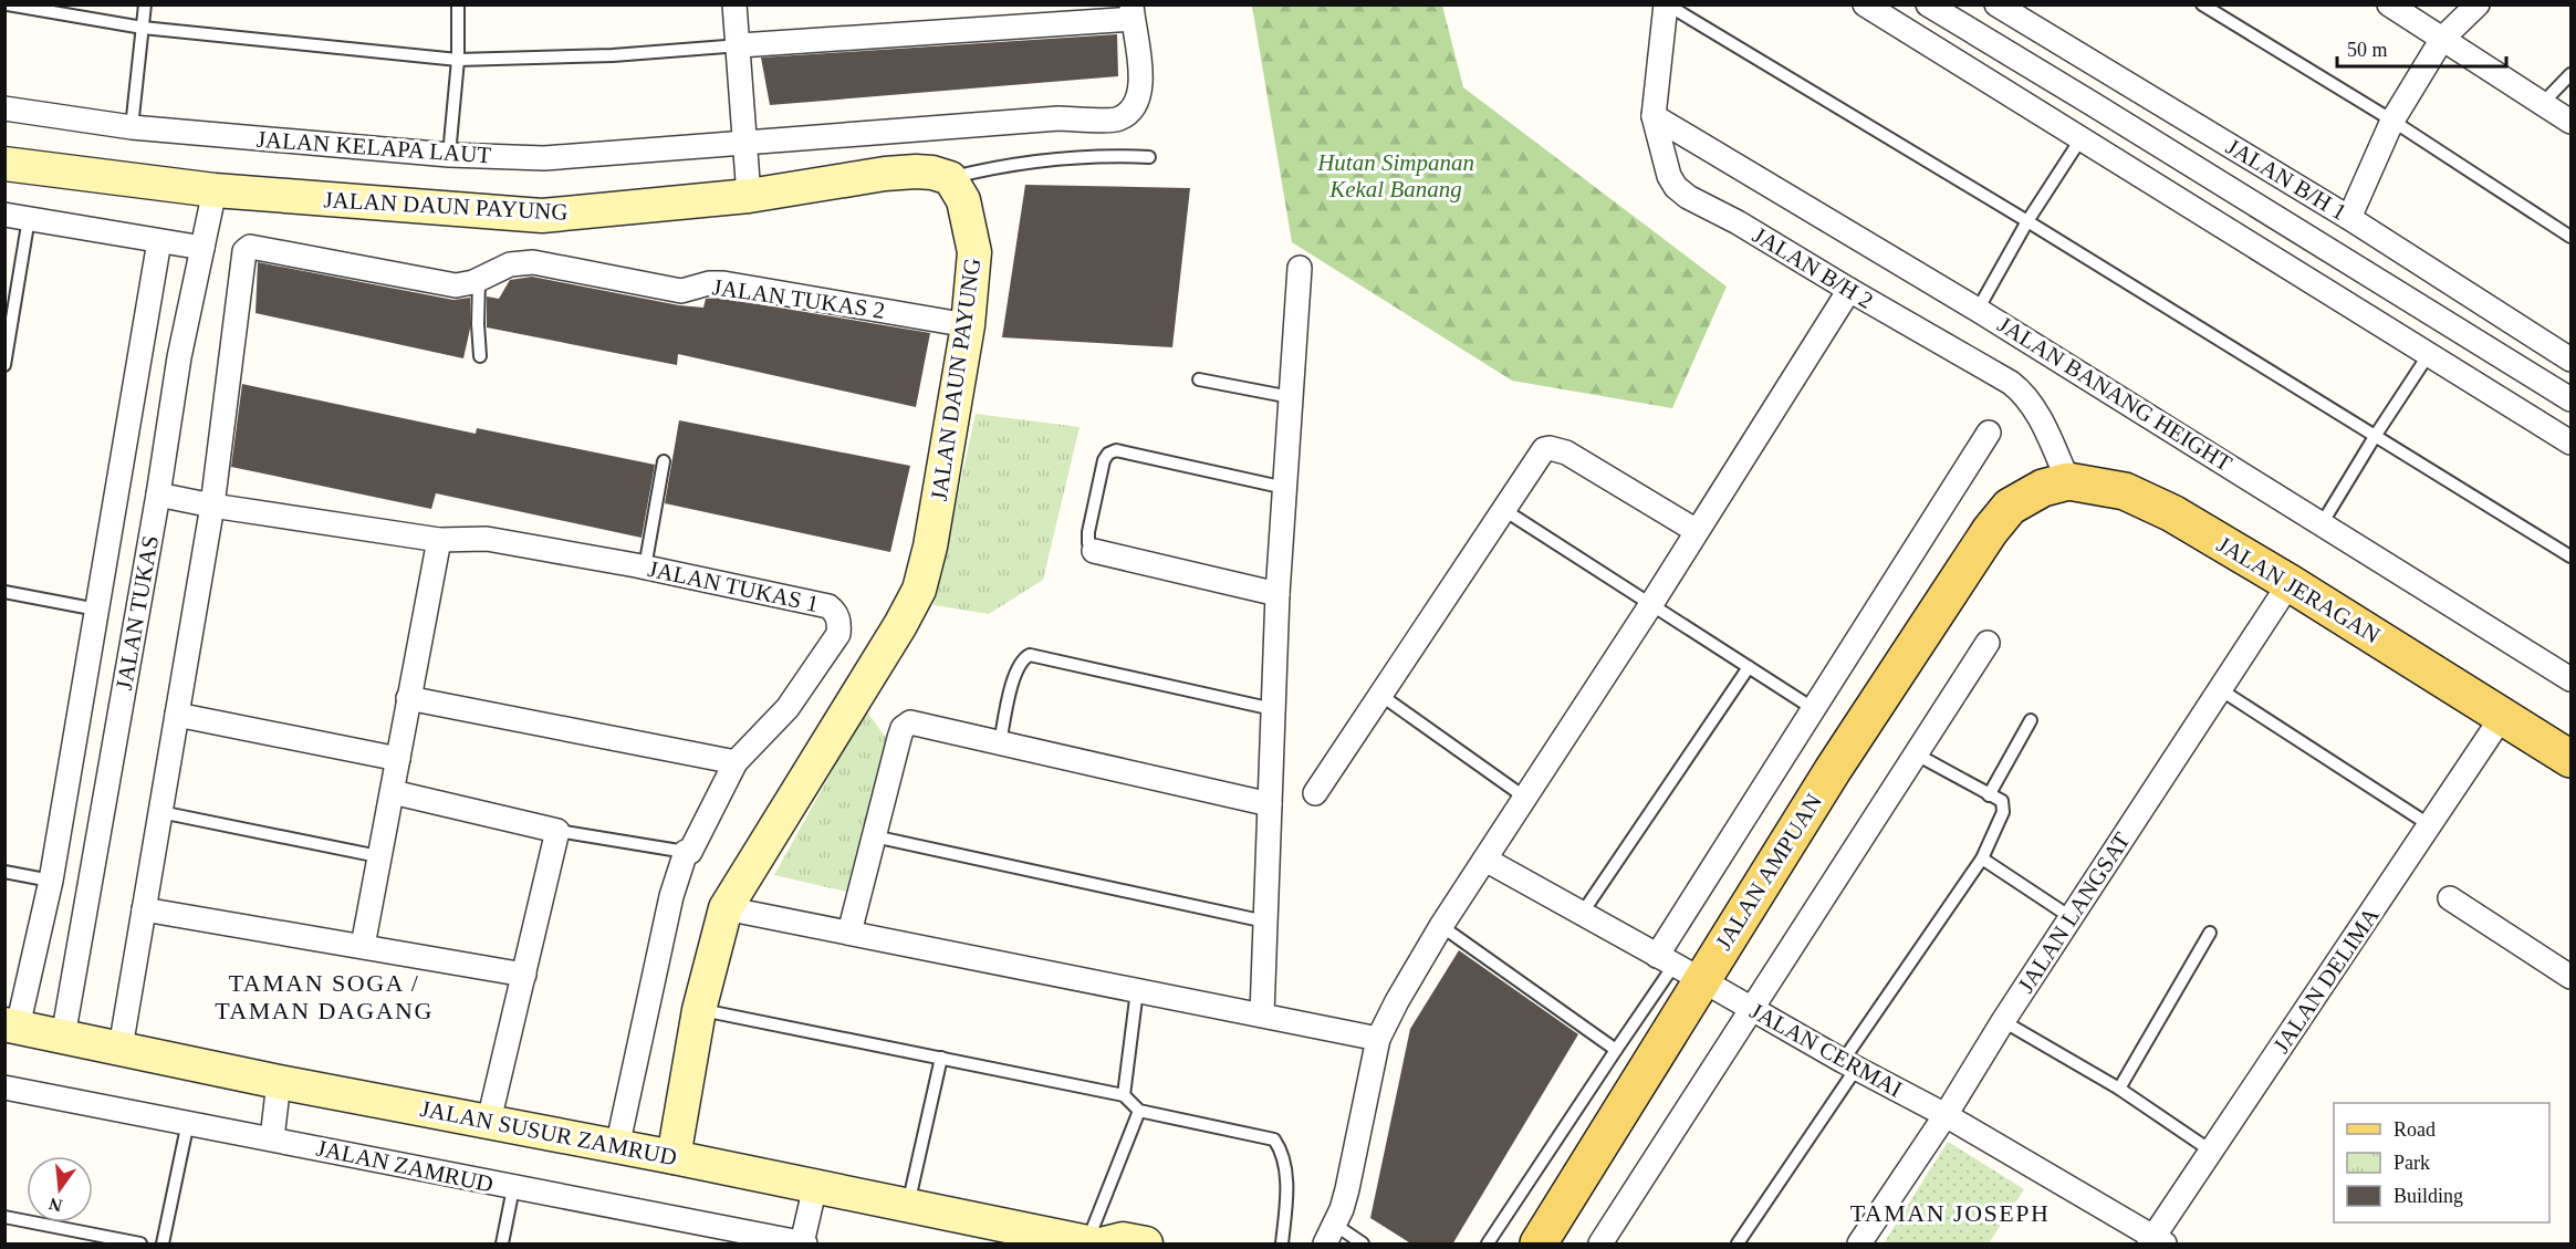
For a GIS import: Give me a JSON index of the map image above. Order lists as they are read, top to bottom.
{
  "streets": {
    "main road": ["JALAN JERAGAN", "JALAN AMPUAN"],
    "street": [
      "JALAN KELAPA LAUT",
      "JALAN B/H 1",
      "JALAN DAUN PAYUNG",
      "JALAN B/H 2",
      "JALAN TUKAS 2",
      "JALAN BANANG HEIGHT",
      "JALAN TUKAS 1",
      "JALAN TUKAS",
      "JALAN LANGSAT",
      "JALAN DELIMA",
      "JALAN CERMAI",
      "JALAN SUSUR ZAMRUD",
      "JALAN ZAMRUD"
    ]
  },
  "crossings": [
    ["JALAN DAUN PAYUNG", "JALAN TUKAS 2"],
    ["JALAN DAUN PAYUNG", "JALAN TUKAS"],
    ["JALAN DAUN PAYUNG", "JALAN SUSUR ZAMRUD"],
    ["JALAN B/H 2", "JALAN BANANG HEIGHT"],
    ["JALAN B/H 2", "JALAN JERAGAN"],
    ["JALAN TUKAS 2", "JALAN TUKAS 1"],
    ["JALAN TUKAS 1", "JALAN TUKAS"],
    ["JALAN TUKAS 1", "JALAN SUSUR ZAMRUD"],
    ["JALAN JERAGAN", "JALAN AMPUAN"],
    ["JALAN JERAGAN", "JALAN LANGSAT"],
    ["JALAN JERAGAN", "JALAN DELIMA"],
    ["JALAN TUKAS", "JALAN SUSUR ZAMRUD"],
    ["JALAN AMPUAN", "JALAN CERMAI"],
    ["JALAN LANGSAT", "JALAN CERMAI"],
    ["JALAN DELIMA", "JALAN CERMAI"]
  ],
  "districts": ["TAMAN SOGA / TAMAN DAGANG", "TAMAN JOSEPH"],
  "parks": ["Hutan Simpanan Kekal Banang"],
  "legend": ["Road", "Park", "Building"],
  "scale_bar": "50 m",
  "north": "bottom"
}
